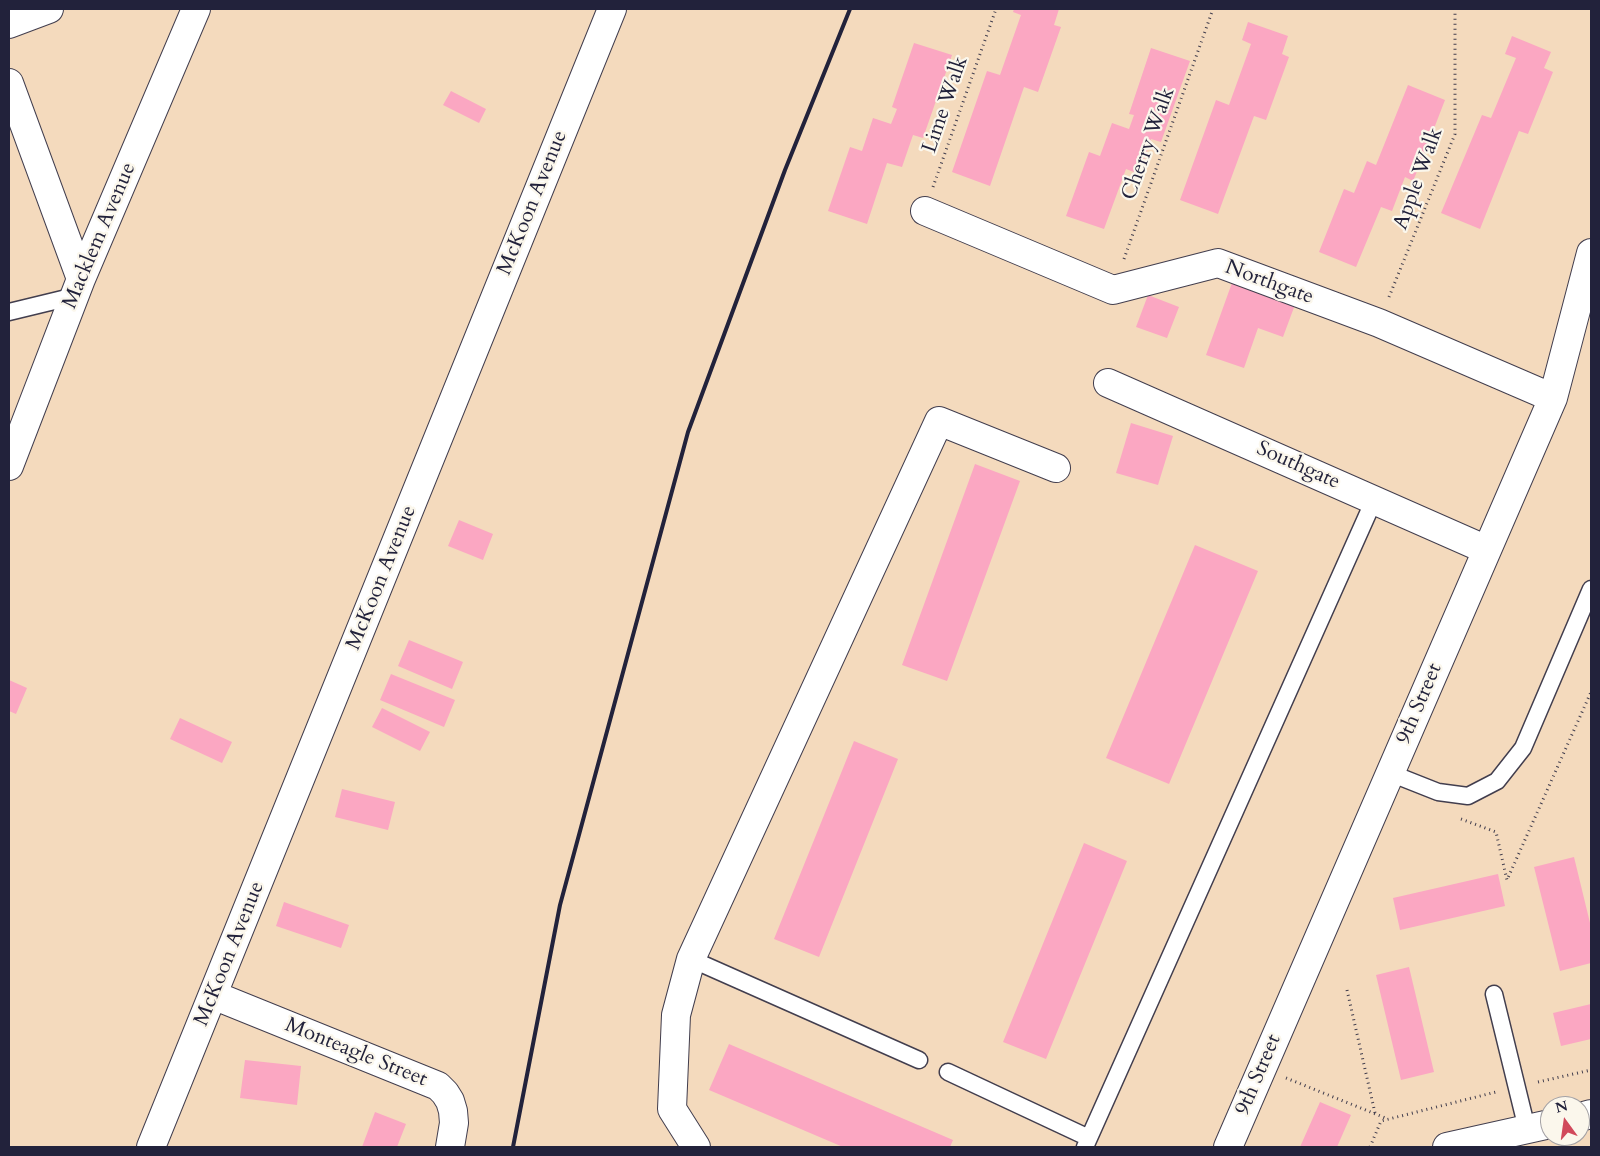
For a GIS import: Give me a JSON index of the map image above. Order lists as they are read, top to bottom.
{
  "streets": {
    "street": [
      "McKoon Avenue",
      "Macklem Avenue",
      "Northgate",
      "Southgate",
      "9th Street",
      "Monteagle Street"
    ],
    "path": ["Lime Walk", "Cherry Walk", "Apple Walk"]
  },
  "crossings": [
    ["Cherry Walk", "Northgate"],
    ["Apple Walk", "Northgate"],
    ["McKoon Avenue", "Monteagle Street"],
    ["Northgate", "9th Street"],
    ["Southgate", "9th Street"]
  ],
  "north": "top"
}
